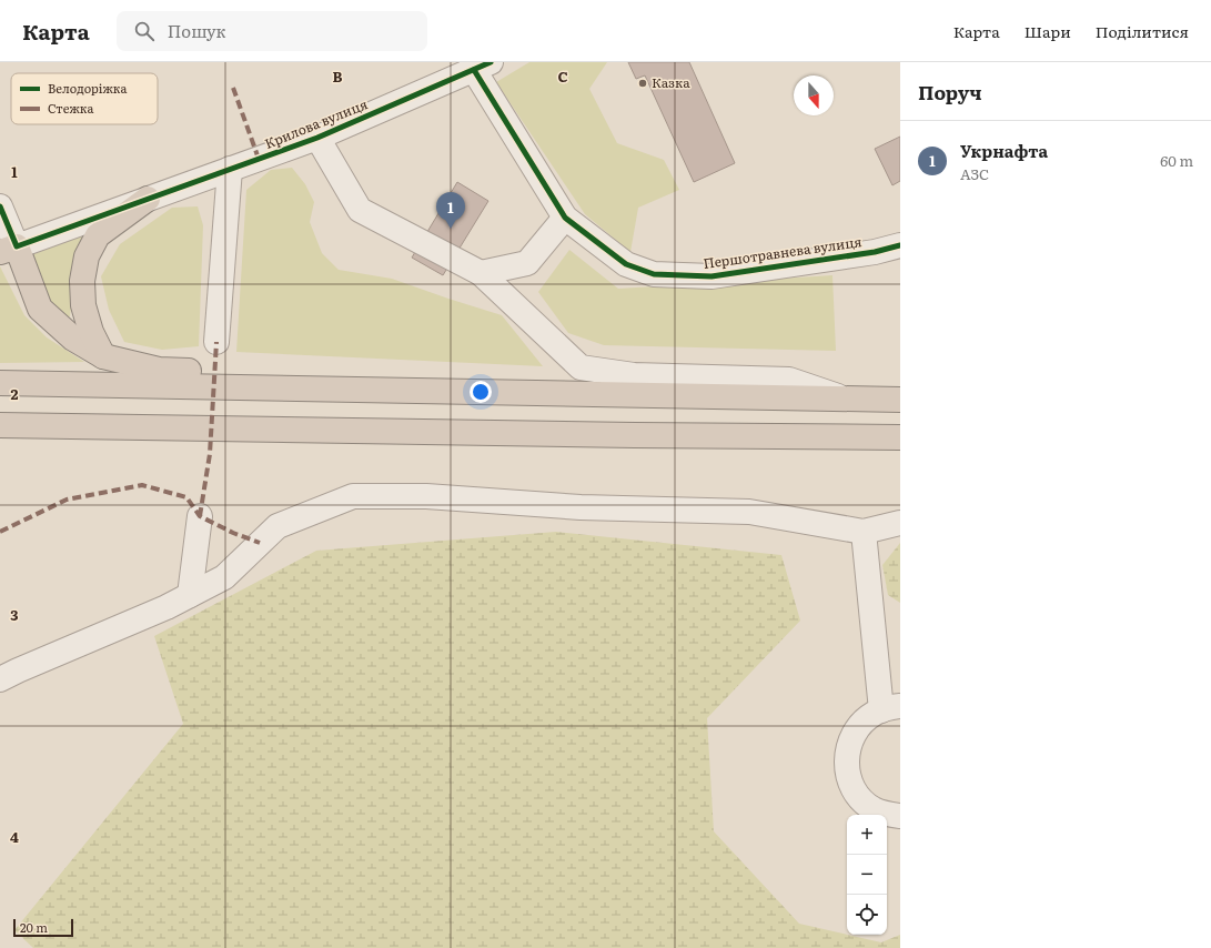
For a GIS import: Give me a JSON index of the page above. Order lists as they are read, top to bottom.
{
  "streets": {
    "street": ["Крилова вулиця", "Першотравнева вулиця"]
  },
  "crossings": [
    ["Крилова вулиця", "Першотравнева вулиця"]
  ],
  "places": ["Казка"],
  "legend": ["Велодоріжка", "Стежка"],
  "scale_bar": "20 m",
  "north": "bottom",
  "page": {
    "header": "Карта",
    "search": "Пошук",
    "nav": ["Карта", "Шари", "Поділитися"],
    "heading": "Поруч",
    "list": [
      {
        "mark": "1",
        "name": "Укрнафта",
        "note": "АЗС",
        "value": "60 m"
      }
    ],
    "pins": "1",
    "map_buttons": ["+", "−"],
    "scale": "20 m"
  },
  "grid": {
    "columns": ["B", "C"],
    "rows": [
      "1",
      "2",
      "3",
      "4"
    ]
  }
}
